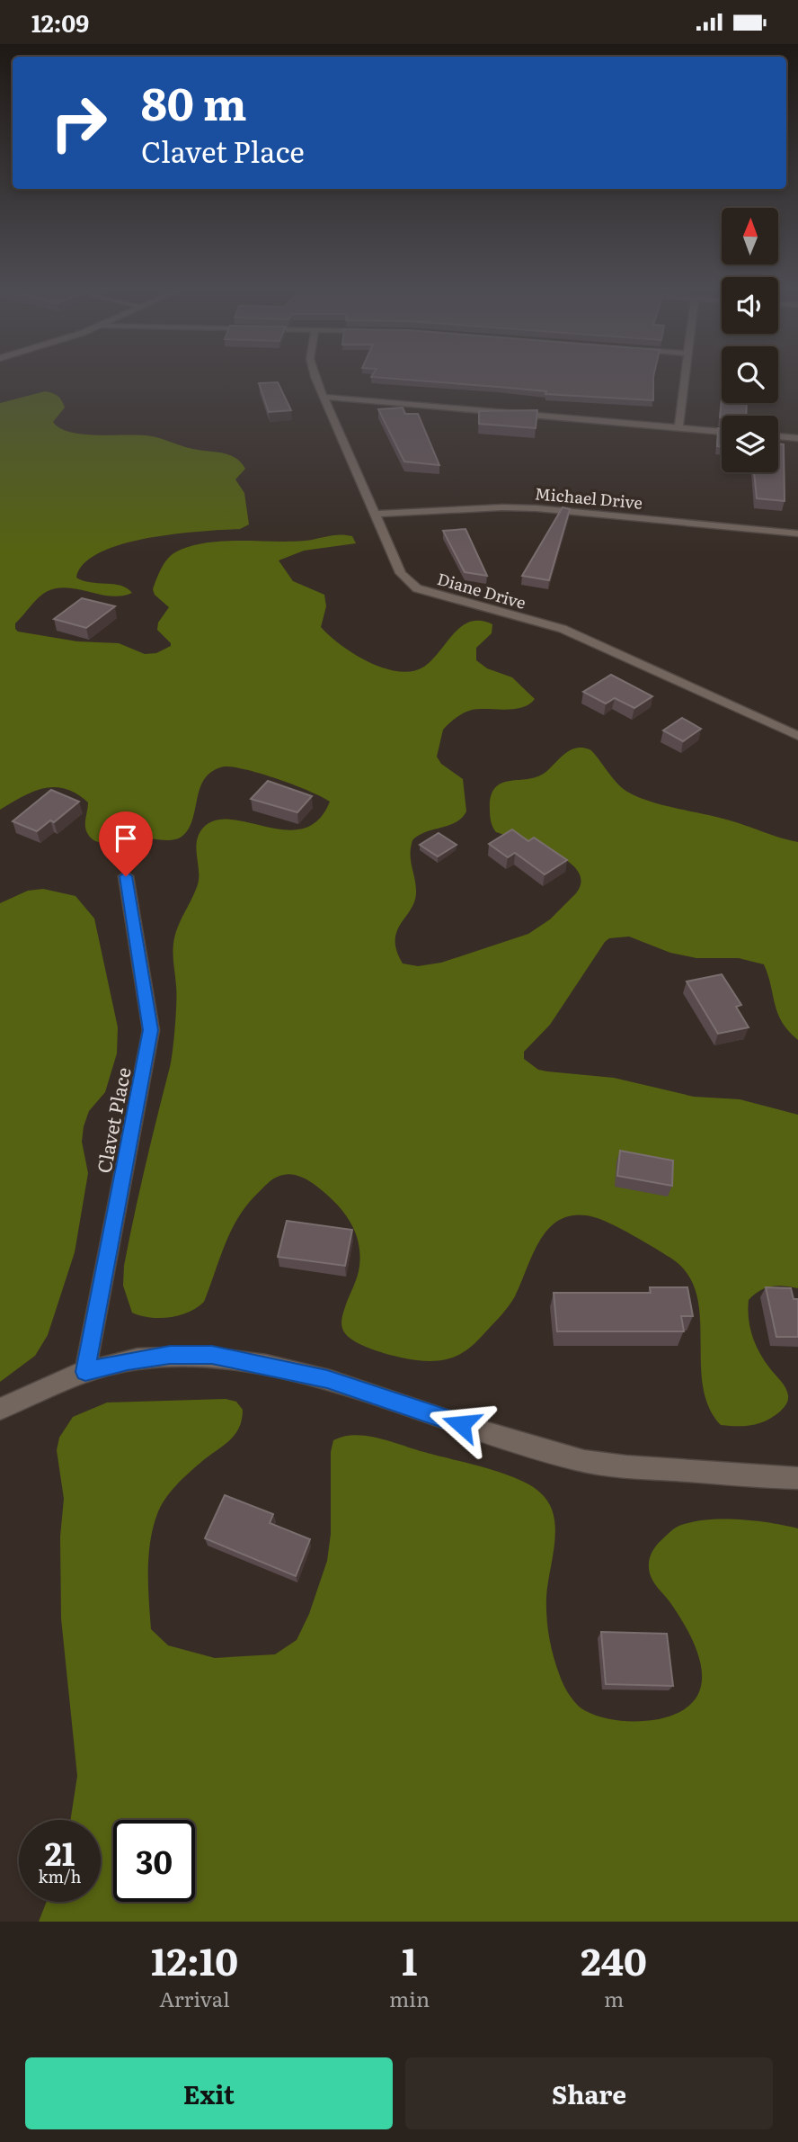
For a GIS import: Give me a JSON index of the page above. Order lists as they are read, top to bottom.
{
  "streets": {
    "street": ["Michael Drive", "Diane Drive", "Clavet Place"]
  },
  "crossings": [
    ["Michael Drive", "Diane Drive"]
  ],
  "north": "top",
  "page": {
    "status": "12:09",
    "turn": ["80 m", "Clavet Place"],
    "speed": "21 km/h",
    "limit": "30",
    "eta": [
      "12:10",
      "Arrival",
      "1",
      "min",
      "240",
      "m"
    ],
    "buttons": ["Exit", "Share"]
  }
}
